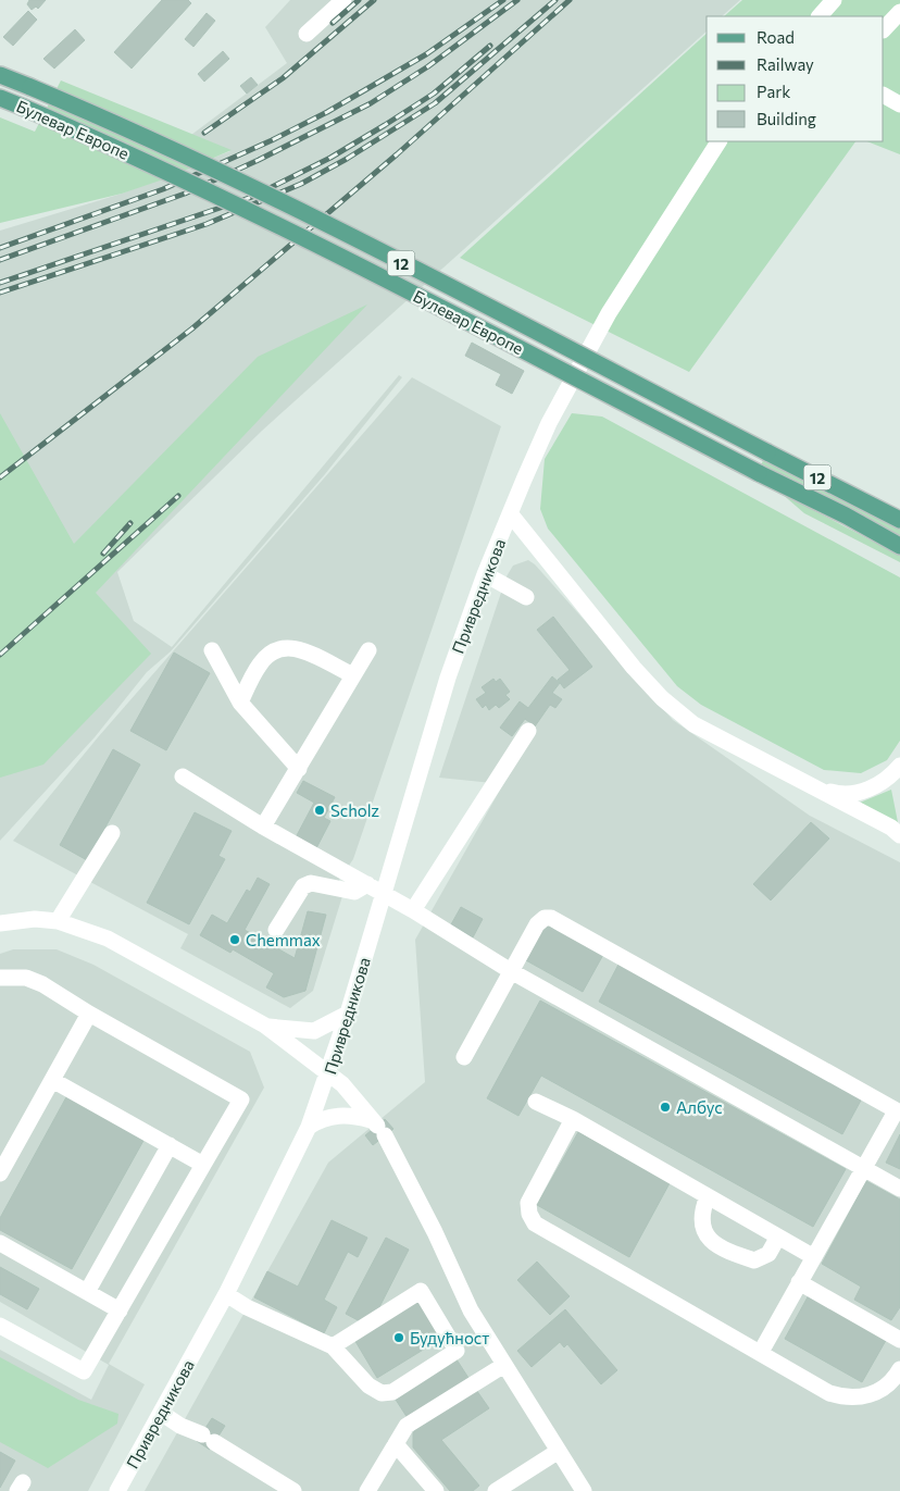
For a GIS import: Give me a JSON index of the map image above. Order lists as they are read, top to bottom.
{
  "streets": {
    "main road": ["Булевар Европе", "12"],
    "street": ["Привредникова"]
  },
  "places": [
    "Scholz",
    "Chemmax",
    "Албус",
    "Будућност"
  ],
  "legend": [
    "Road",
    "Railway",
    "Park",
    "Building"
  ]
}
